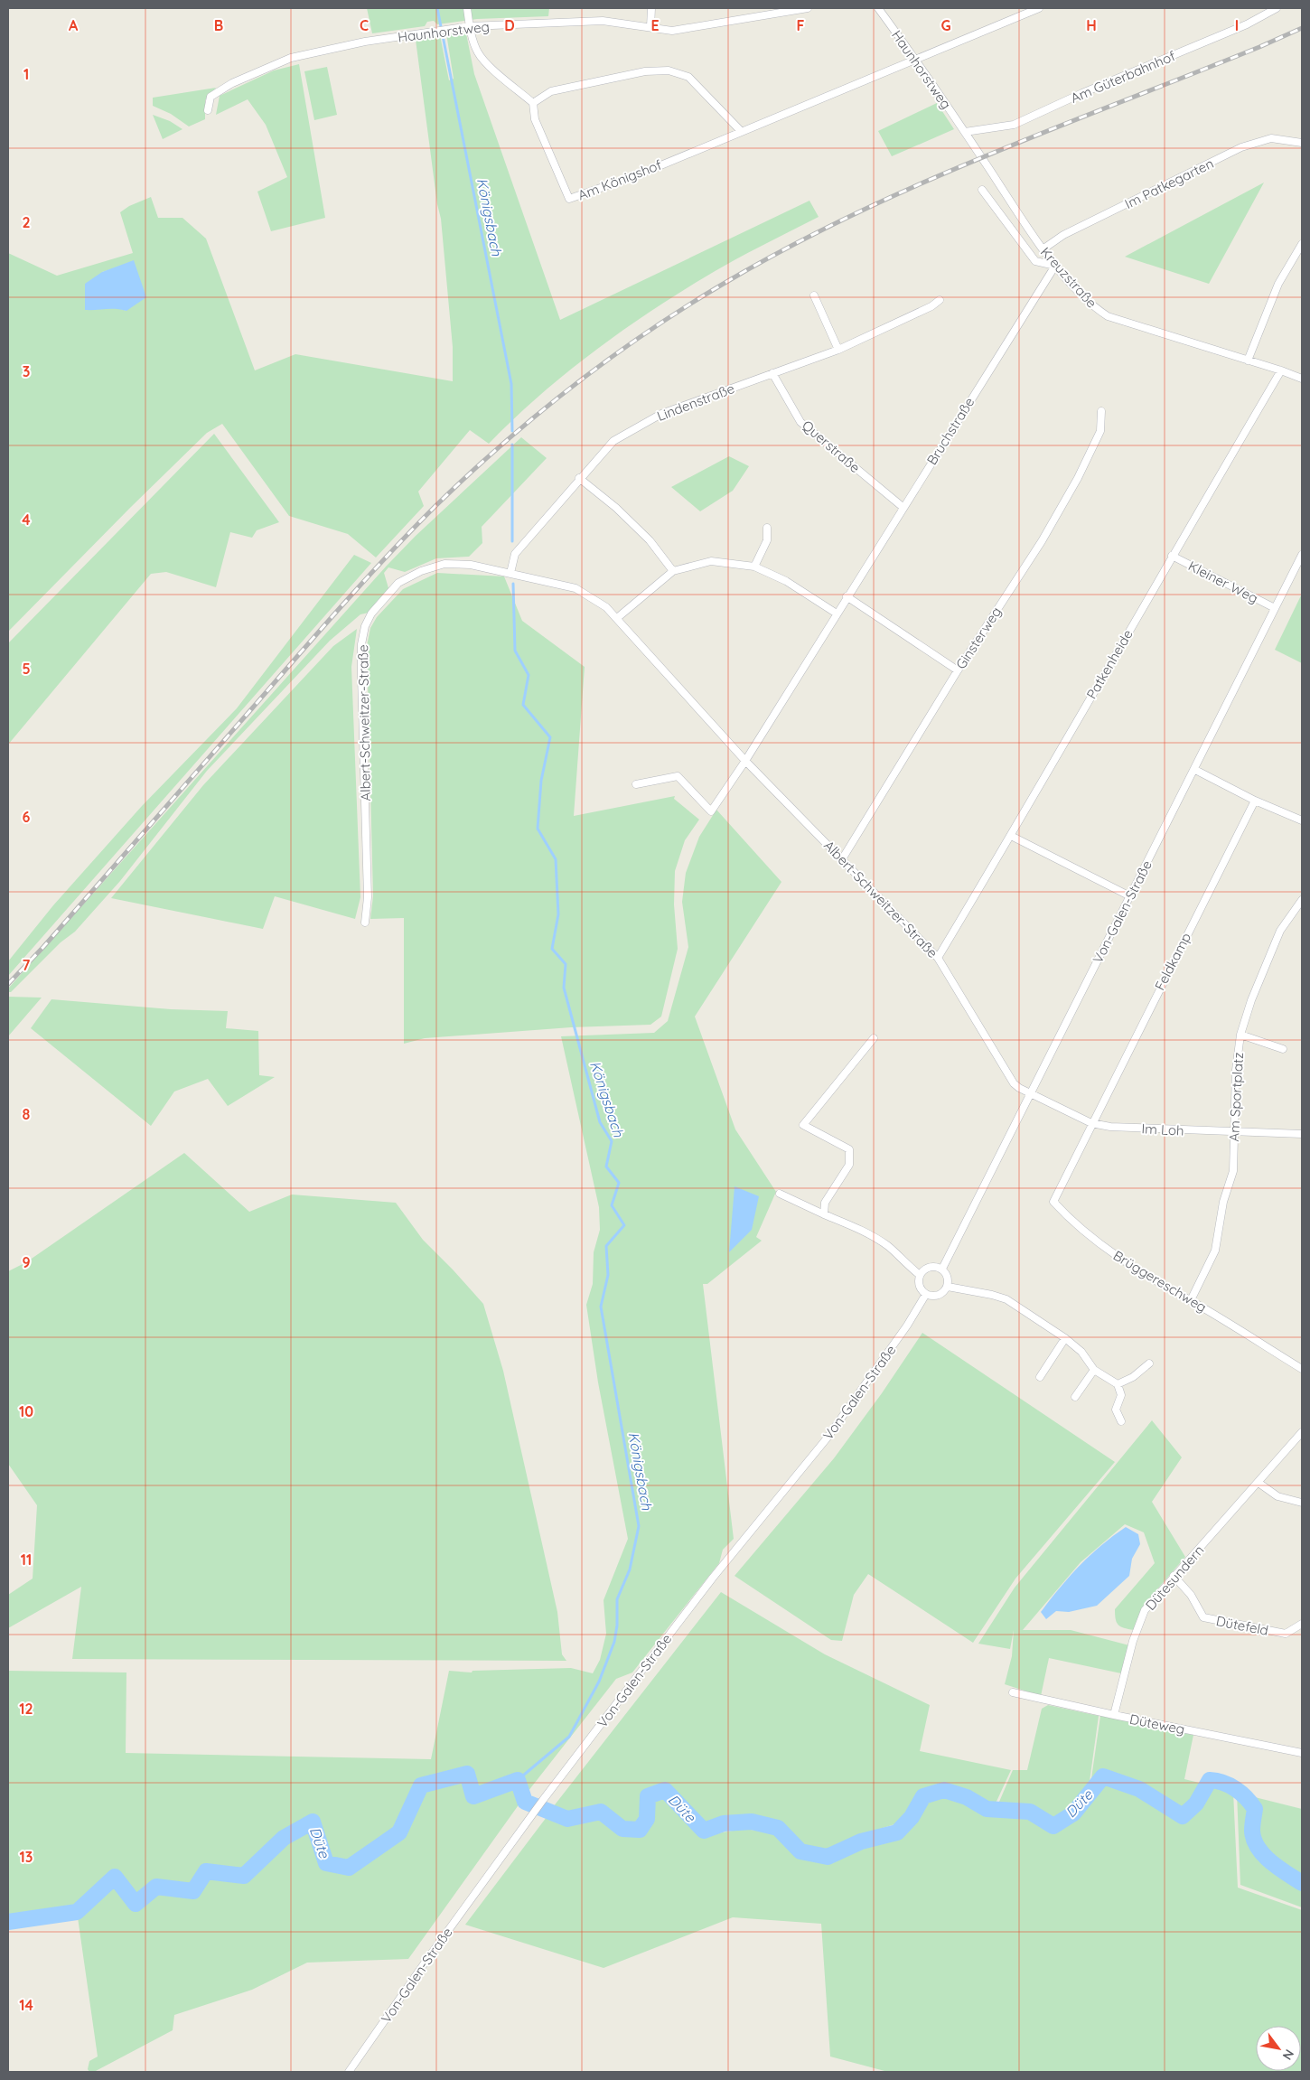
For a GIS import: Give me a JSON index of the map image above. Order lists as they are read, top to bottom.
{
  "streets": {
    "street": [
      "Haunhorstweg",
      "Am Güterbahnhof",
      "Am Königshof",
      "Im Patkegarten",
      "Kreuzstraße",
      "Lindenstraße",
      "Bruchstraße",
      "Querstraße",
      "Kleiner Weg",
      "Ginsterweg",
      "Patkenheide",
      "Albert-Schweitzer-Straße",
      "Von-Galen-Straße",
      "Feldkamp",
      "Am Sportplatz",
      "Im Loh",
      "Brüggereschweg",
      "Dütesundern",
      "Dütefeld",
      "Düteweg"
    ]
  },
  "crossings": [
    ["Haunhorstweg", "Am Güterbahnhof"],
    ["Haunhorstweg", "Am Königshof"],
    ["Haunhorstweg", "Kreuzstraße"],
    ["Am Güterbahnhof", "Kreuzstraße"],
    ["Im Patkegarten", "Kreuzstraße"],
    ["Kreuzstraße", "Bruchstraße"],
    ["Kreuzstraße", "Patkenheide"],
    ["Lindenstraße", "Querstraße"],
    ["Lindenstraße", "Albert-Schweitzer-Straße"],
    ["Bruchstraße", "Querstraße"],
    ["Bruchstraße", "Albert-Schweitzer-Straße"],
    ["Kleiner Weg", "Patkenheide"],
    ["Kleiner Weg", "Von-Galen-Straße"],
    ["Ginsterweg", "Albert-Schweitzer-Straße"],
    ["Patkenheide", "Albert-Schweitzer-Straße"],
    ["Albert-Schweitzer-Straße", "Von-Galen-Straße"],
    ["Albert-Schweitzer-Straße", "Im Loh"],
    ["Von-Galen-Straße", "Im Loh"],
    ["Feldkamp", "Im Loh"],
    ["Feldkamp", "Brüggereschweg"],
    ["Am Sportplatz", "Im Loh"],
    ["Am Sportplatz", "Brüggereschweg"],
    ["Im Loh", "Brüggereschweg"],
    ["Dütesundern", "Dütefeld"],
    ["Dütesundern", "Düteweg"]
  ],
  "water": ["Königsbach", "Düte"],
  "north": "bottom right",
  "grid": {
    "columns": [
      "A",
      "B",
      "C",
      "D",
      "E",
      "F",
      "G",
      "H",
      "I"
    ],
    "rows": [
      "1",
      "2",
      "3",
      "4",
      "5",
      "6",
      "7",
      "8",
      "9",
      "10",
      "11",
      "12",
      "13",
      "14"
    ]
  }
}
